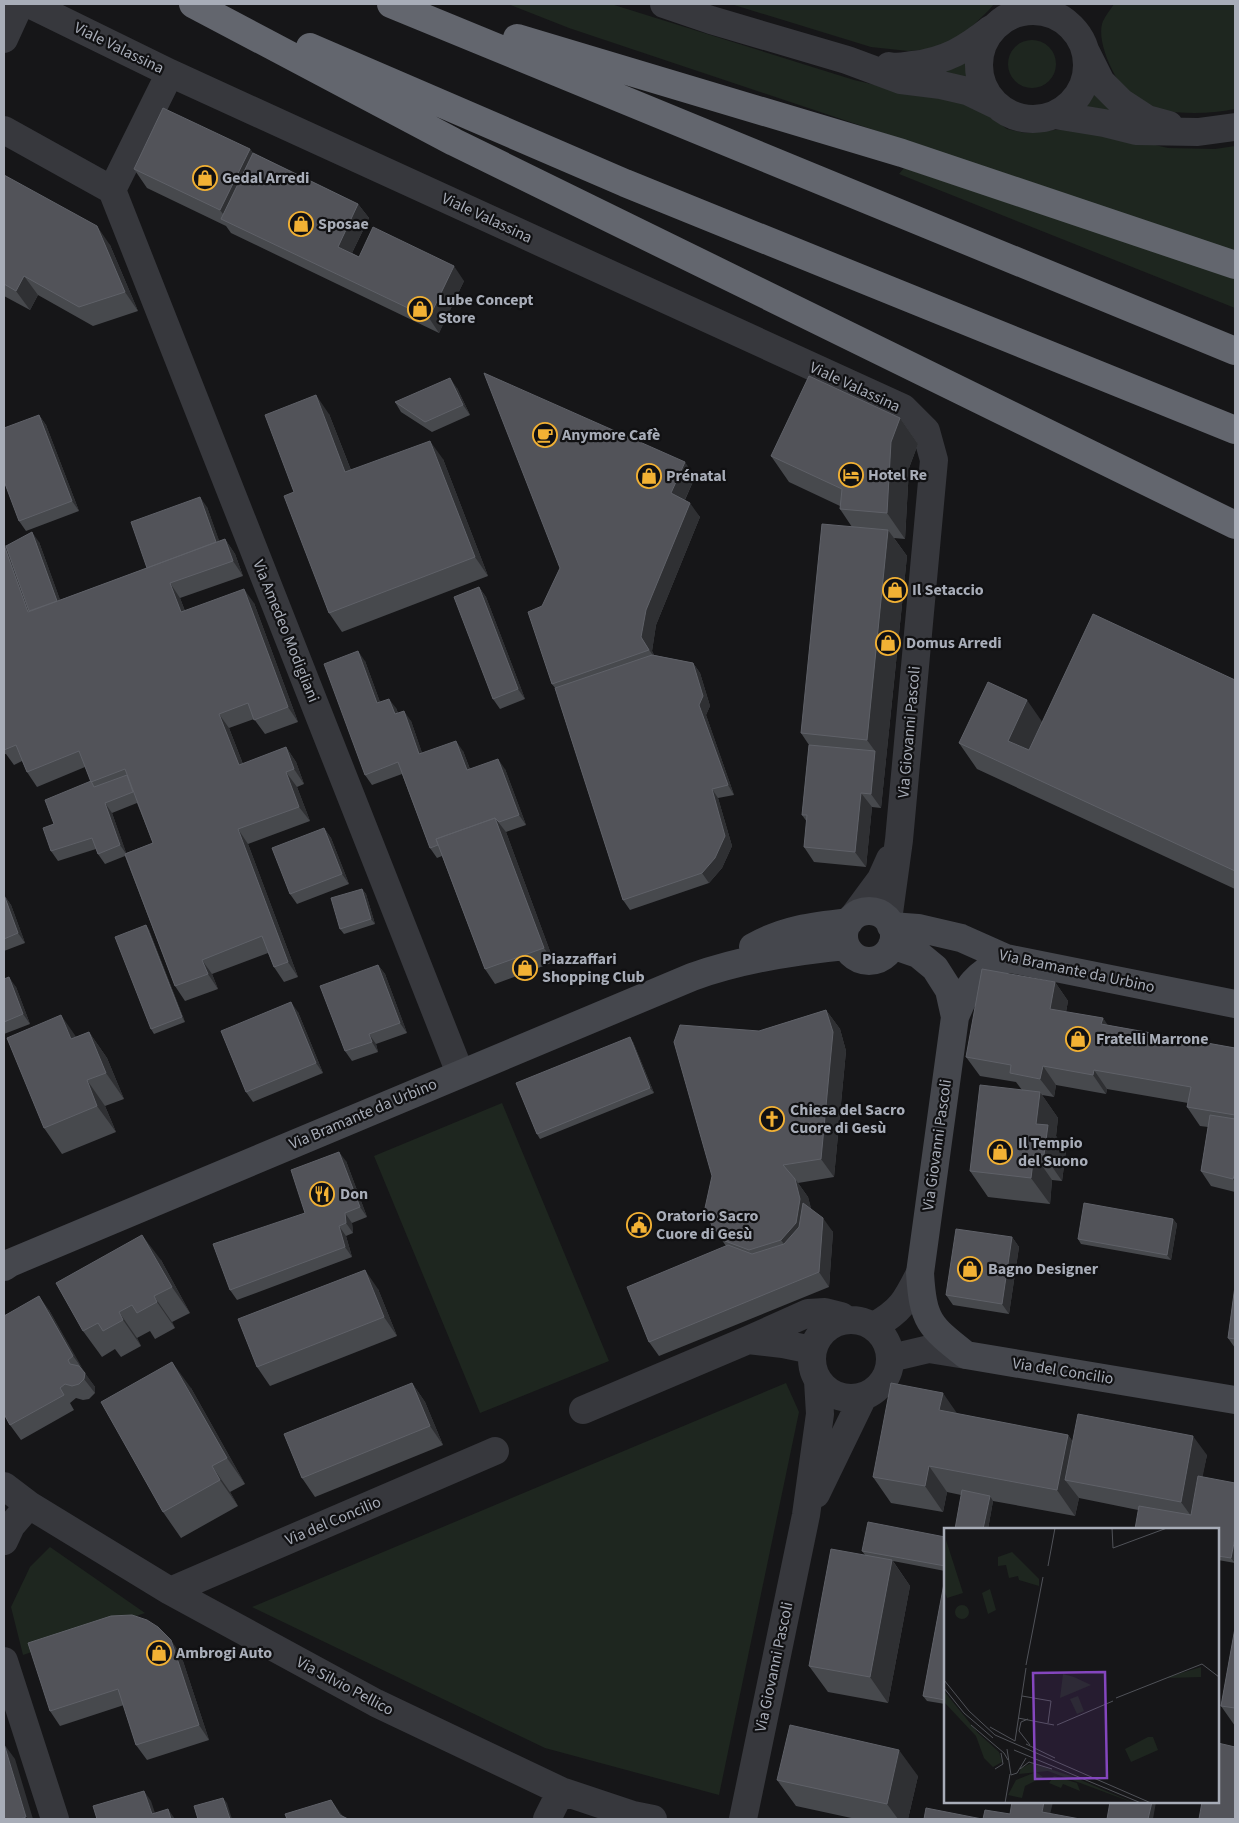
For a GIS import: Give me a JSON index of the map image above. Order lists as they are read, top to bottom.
{
  "streets": {
    "street": [
      "Viale Valassina",
      "Via Amedeo Modigliani",
      "Via Giovanni Pascoli",
      "Via Bramante da Urbino",
      "Via del Concilio",
      "Via Silvio Pellico"
    ]
  },
  "crossings": [
    ["Viale Valassina", "Via Giovanni Pascoli"],
    ["Via Amedeo Modigliani", "Via Bramante da Urbino"],
    ["Via Giovanni Pascoli", "Via Bramante da Urbino"],
    ["Via Giovanni Pascoli", "Via del Concilio"],
    ["Via del Concilio", "Via Silvio Pellico"]
  ],
  "places": {
    "shop": [
      "Gedal Arredi",
      "Sposae",
      "Lube Concept Store",
      "Prénatal",
      "Il Setaccio",
      "Domus Arredi",
      "Piazzaffari Shopping Club",
      "Fratelli Marrone",
      "Il Tempio del Suono",
      "Bagno Designer",
      "Ambrogi Auto"
    ],
    "cafe": ["Anymore Cafè"],
    "hotel": ["Hotel Re"],
    "church": ["Chiesa del Sacro Cuore di Gesù"],
    "restaurant": ["Don"],
    "public building": ["Oratorio Sacro Cuore di Gesù"]
  }
}
